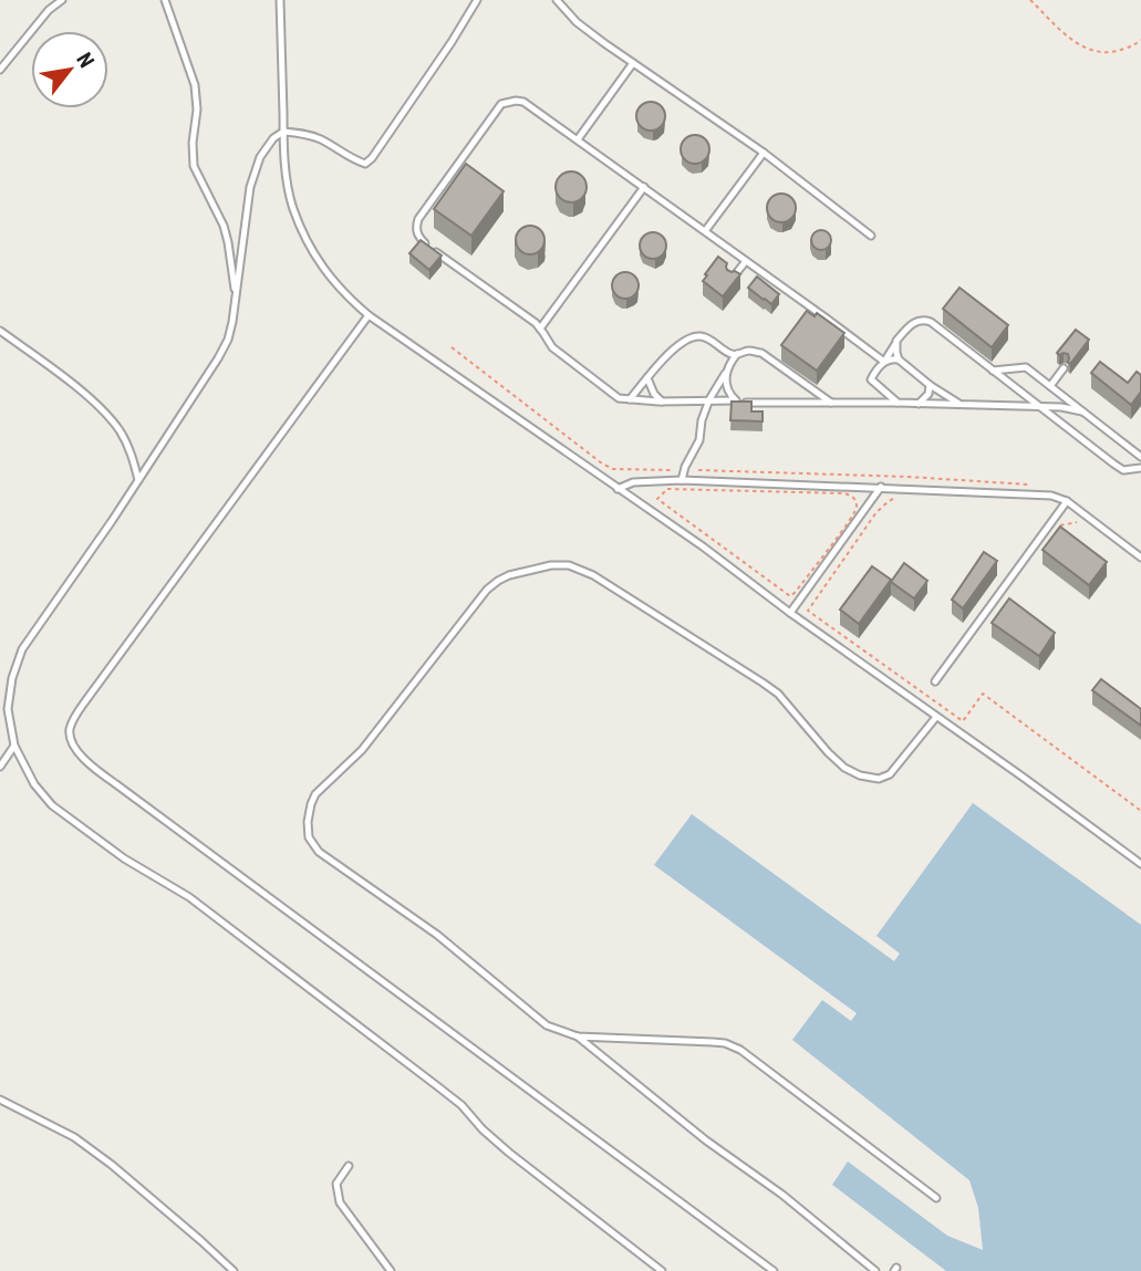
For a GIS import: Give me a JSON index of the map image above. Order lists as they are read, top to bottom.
{
  "north": "top right"
}
